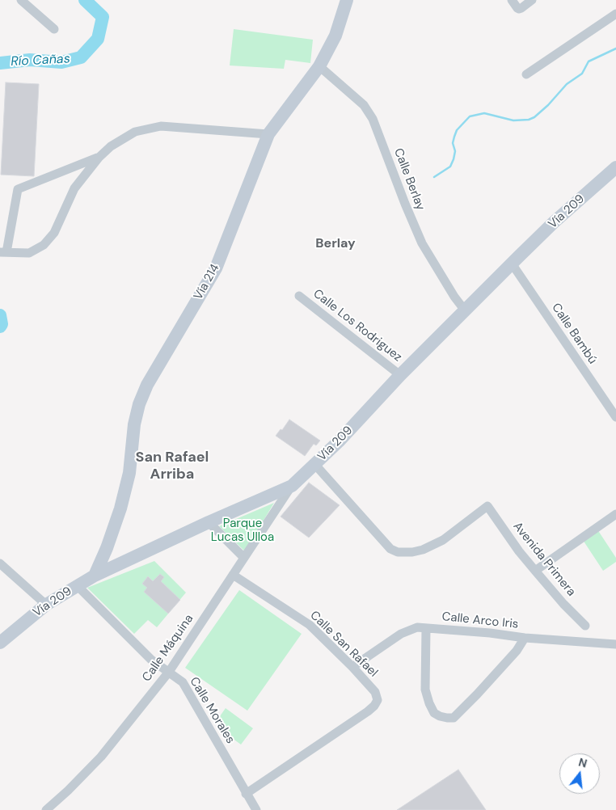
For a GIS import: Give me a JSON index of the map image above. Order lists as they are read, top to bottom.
{
  "streets": {
    "main road": ["Vía 209", "Vía 214"],
    "street": [
      "Calle Berlay",
      "Calle Los Rodriguez",
      "Calle Bambú",
      "Avenida Primera",
      "Calle Arco Iris",
      "Calle San Rafael",
      "Calle Máquina",
      "Calle Morales"
    ]
  },
  "crossings": [
    ["Calle Berlay", "Vía 209"],
    ["Calle Berlay", "Vía 214"],
    ["Vía 209", "Vía 214"],
    ["Vía 209", "Calle Los Rodriguez"],
    ["Vía 209", "Calle Bambú"],
    ["Vía 209", "Avenida Primera"],
    ["Vía 209", "Calle Máquina"],
    ["Vía 209", "Calle Morales"],
    ["Calle Arco Iris", "Calle San Rafael"],
    ["Calle San Rafael", "Calle Máquina"],
    ["Calle San Rafael", "Calle Morales"],
    ["Calle Máquina", "Calle Morales"]
  ],
  "districts": ["Berlay", "San Rafael Arriba"],
  "water": ["Río Cañas"],
  "parks": ["Parque Lucas Ulloa"],
  "north": "top"
}
